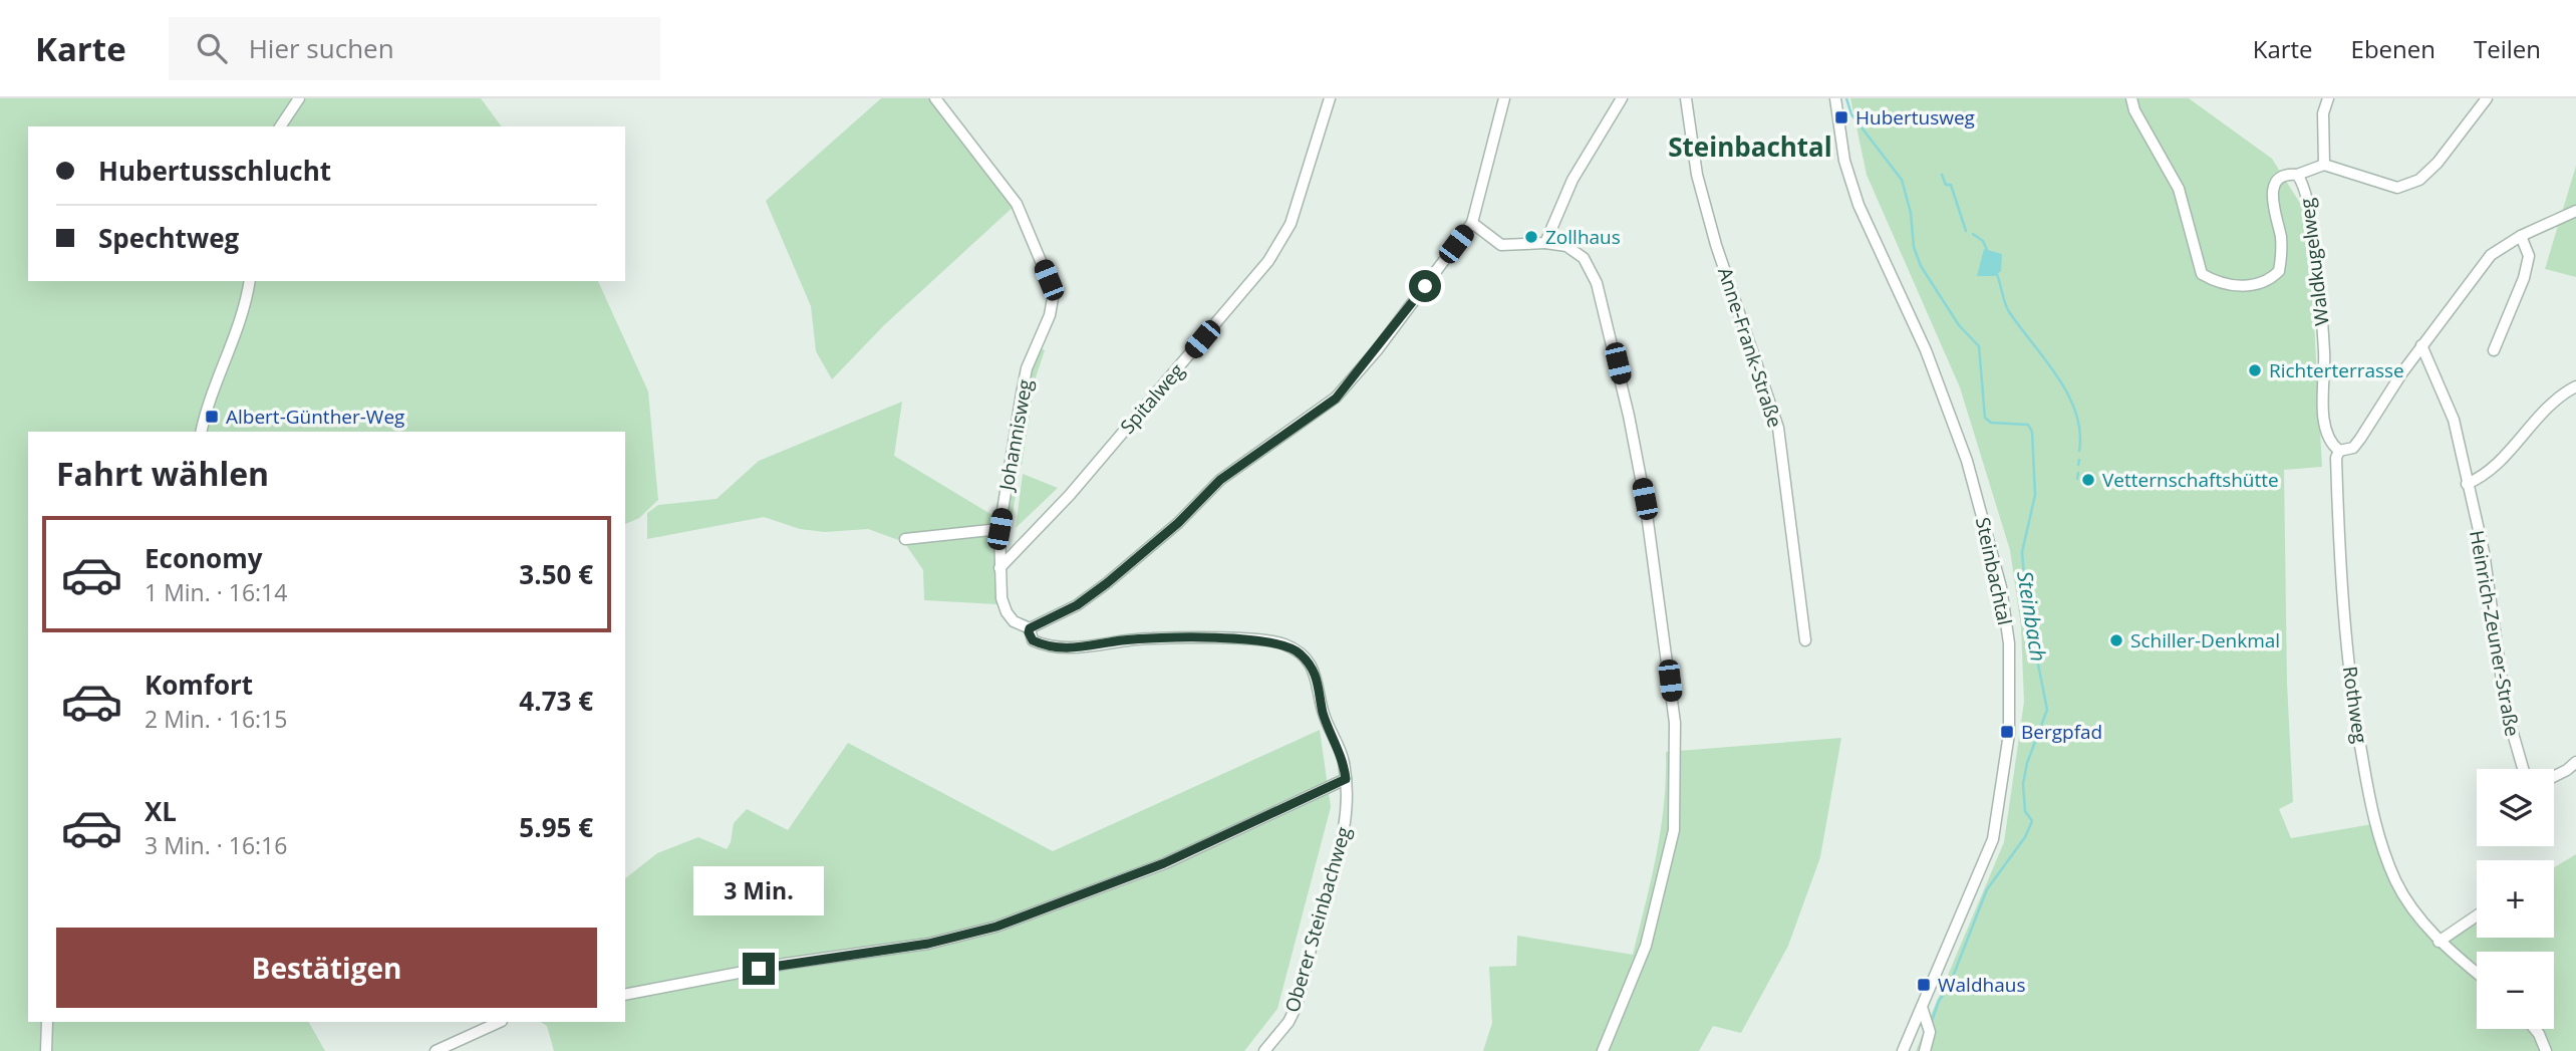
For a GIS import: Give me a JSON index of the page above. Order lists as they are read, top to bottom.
{
  "streets": {
    "street": [
      "Waldkugelweg",
      "Anne-Frank-Straße",
      "Spitalweg",
      "Johannisweg",
      "Steinbachtal",
      "Heinrich-Zeuner-Straße",
      "Rothweg",
      "Oberer Steinbachweg"
    ]
  },
  "crossings": [
    ["Waldkugelweg", "Rothweg"],
    ["Spitalweg", "Johannisweg"],
    ["Johannisweg", "Oberer Steinbachweg"]
  ],
  "districts": ["Steinbachtal"],
  "water": ["Steinbach"],
  "places": {
    "transit": [
      "Hubertusweg",
      "Albert-Günther-Weg",
      "Bergpfad",
      "Waldhaus"
    ],
    "other": [
      "Zollhaus",
      "Richterterrasse",
      "Vetternschaftshütte",
      "Schiller-Denkmal"
    ]
  },
  "page": {
    "header": "Karte",
    "search": "Hier suchen",
    "nav": ["Karte", "Ebenen", "Teilen"],
    "banner": ["Hubertusschlucht", "Spechtweg"],
    "heading": "Fahrt wählen",
    "list": [
      {
        "name": "Economy",
        "note": "1 Min. · 16:14",
        "value": "3.50 €"
      },
      {
        "name": "Komfort",
        "note": "2 Min. · 16:15",
        "value": "4.73 €"
      },
      {
        "name": "XL",
        "note": "3 Min. · 16:16",
        "value": "5.95 €"
      }
    ],
    "map_buttons": ["+", "−"],
    "bubble": "3 Min.",
    "buttons": "Bestätigen"
  }
}
